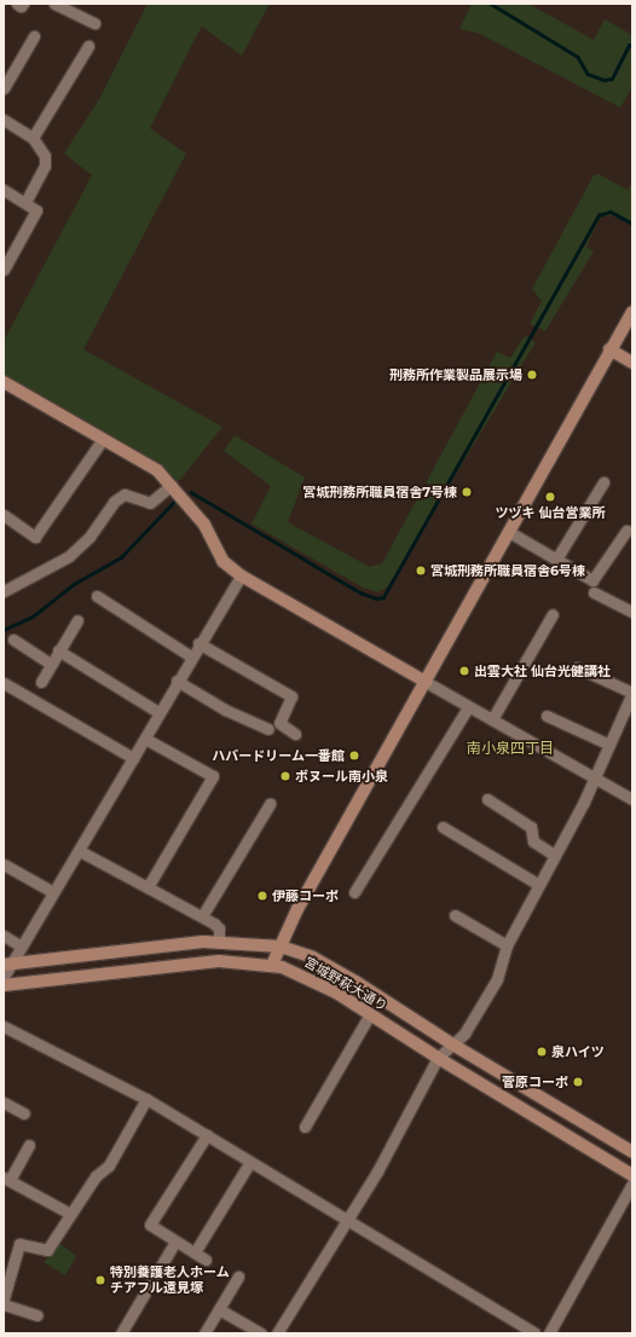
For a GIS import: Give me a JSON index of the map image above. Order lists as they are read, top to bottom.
{
  "streets": {
    "street": ["宮城野萩大通り"]
  },
  "districts": ["南小泉四丁目"],
  "places": [
    "刑務所作業製品展示場",
    "宮城刑務所職員宿舎7号棟",
    "ツヅキ 仙台営業所",
    "宮城刑務所職員宿舎6号棟",
    "出雲大社 仙台光健講社",
    "ハバードリーム一番館",
    "ボヌール南小泉",
    "伊藤コーポ",
    "泉ハイツ",
    "菅原コーポ",
    "特別養護老人ホーム チアフル遠見塚"
  ]
}
